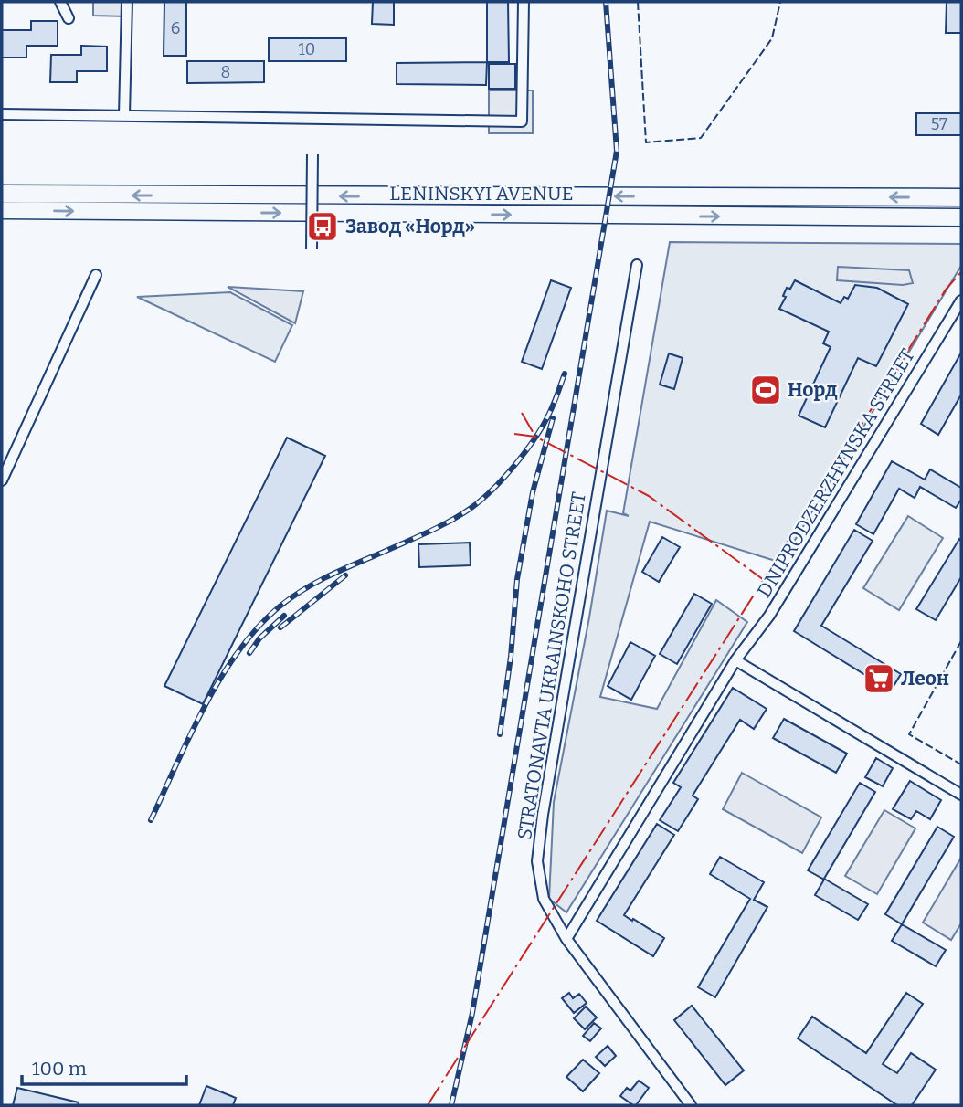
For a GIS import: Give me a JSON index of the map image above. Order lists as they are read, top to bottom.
{
  "streets": {
    "main road": ["LENINSKYI AVENUE"],
    "street": ["DNIPRODZERZHYNSKA STREET", "STRATONAVTA UKRAINSKOHO STREET"]
  },
  "crossings": [
    ["DNIPRODZERZHYNSKA STREET", "STRATONAVTA UKRAINSKOHO STREET"]
  ],
  "places": {
    "bus stop": ["Завод «Норд»"],
    "sports": ["Норд"],
    "supermarket": ["Леон"]
  },
  "house_numbers": [
    "6",
    "10",
    "8",
    "57"
  ],
  "scale_bar": "100 m"
}
